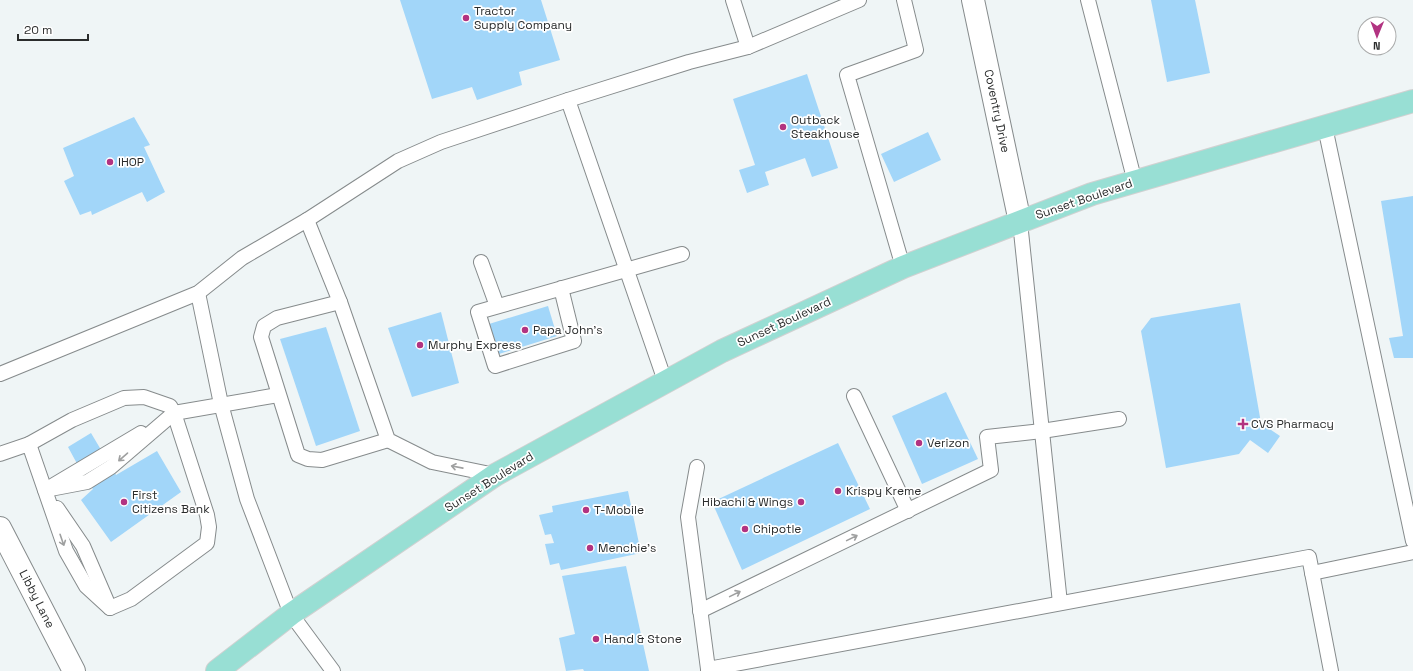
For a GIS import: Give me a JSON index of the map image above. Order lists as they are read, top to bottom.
{
  "streets": {
    "main road": ["Sunset Boulevard"],
    "street": ["Coventry Drive", "Libby Lane"]
  },
  "crossings": [
    ["Coventry Drive", "Sunset Boulevard"]
  ],
  "places": {
    "other": [
      "Tractor Supply Company",
      "Outback Steakhouse",
      "IHOP",
      "Papa John's",
      "Murphy Express",
      "Verizon",
      "Krispy Kreme",
      "First Citizens Bank",
      "Hibachi & Wings",
      "T-Mobile",
      "Chipotle",
      "Menchie's",
      "Hand & Stone"
    ],
    "health": ["CVS Pharmacy"]
  },
  "scale_bar": "20 m",
  "north": "bottom"
}
